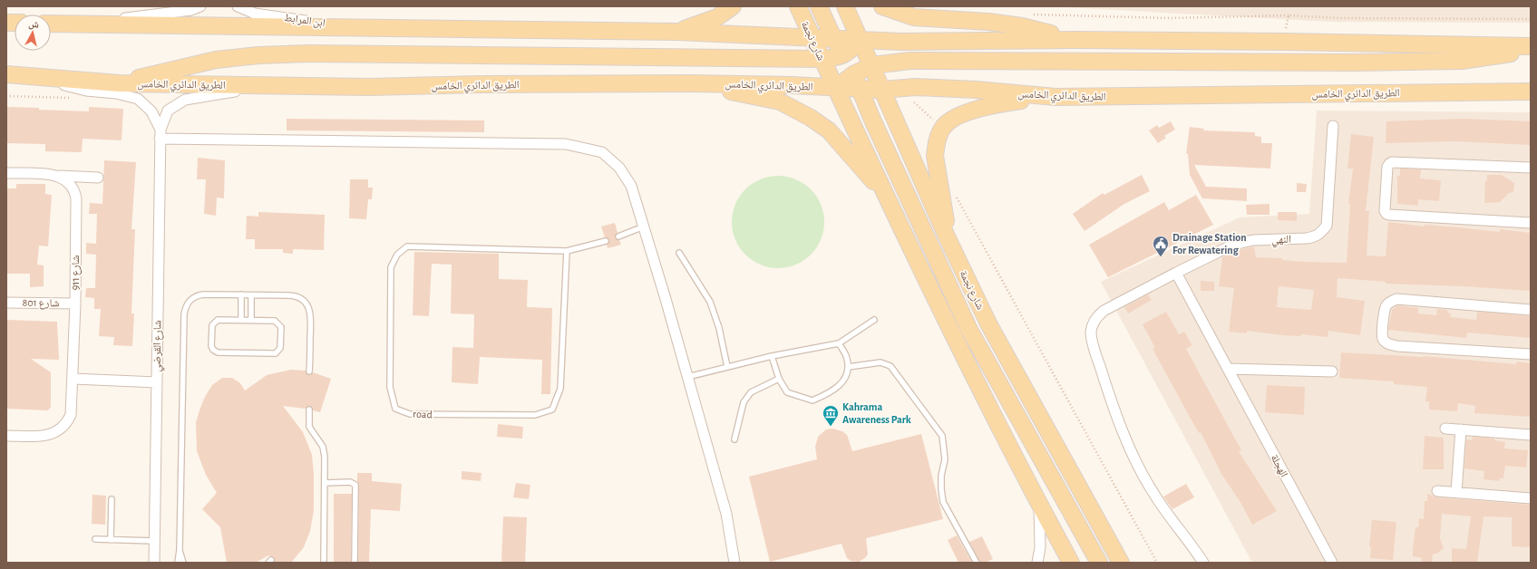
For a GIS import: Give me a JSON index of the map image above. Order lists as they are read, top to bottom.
{
  "streets": {
    "main road": ["شارع نجمة", "الطريق الدائري الخامس"],
    "street": [
      "ابن المرابط",
      "النهي",
      "شارع 911",
      "شارع 801",
      "شارع القرضي",
      "الهجلة"
    ],
    "lane": ["road"]
  },
  "crossings": [
    ["شارع نجمة", "الطريق الدائري الخامس"],
    ["الطريق الدائري الخامس", "شارع القرضي"],
    ["النهي", "الهجلة"],
    ["شارع 911", "شارع 801"]
  ],
  "places": {
    "public building": ["Drainage Station For Rewatering"],
    "museum": ["Kahrama Awareness Park"]
  },
  "north": "top"
}
